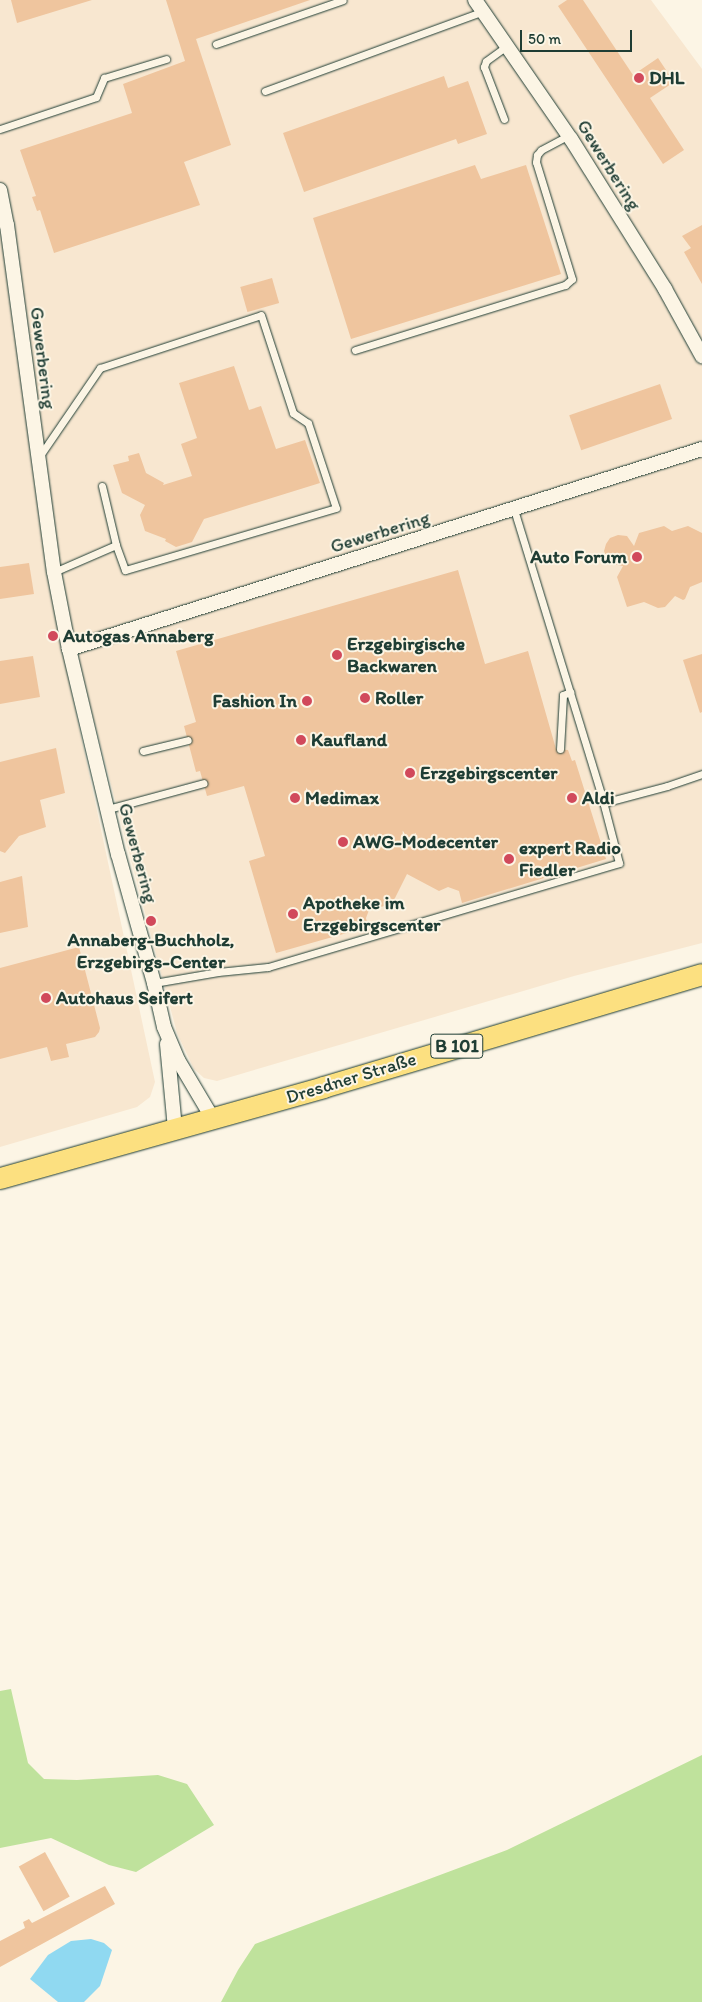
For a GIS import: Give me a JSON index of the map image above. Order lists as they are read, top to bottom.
{
  "streets": {
    "main road": ["B 101", "Dresdner Straße"],
    "street": ["Gewerbering"]
  },
  "crossings": [
    ["Gewerbering", "Dresdner Straße"]
  ],
  "places": [
    "DHL",
    "Auto Forum",
    "Autogas Annaberg",
    "Erzgebirgische Backwaren",
    "Roller",
    "Fashion In",
    "Kaufland",
    "Erzgebirgscenter",
    "Medimax",
    "Aldi",
    "AWG-Modecenter",
    "expert Radio Fiedler",
    "Apotheke im Erzgebirgscenter",
    "Annaberg-Buchholz, Erzgebirgs-Center",
    "Autohaus Seifert"
  ],
  "scale_bar": "50 m"
}
